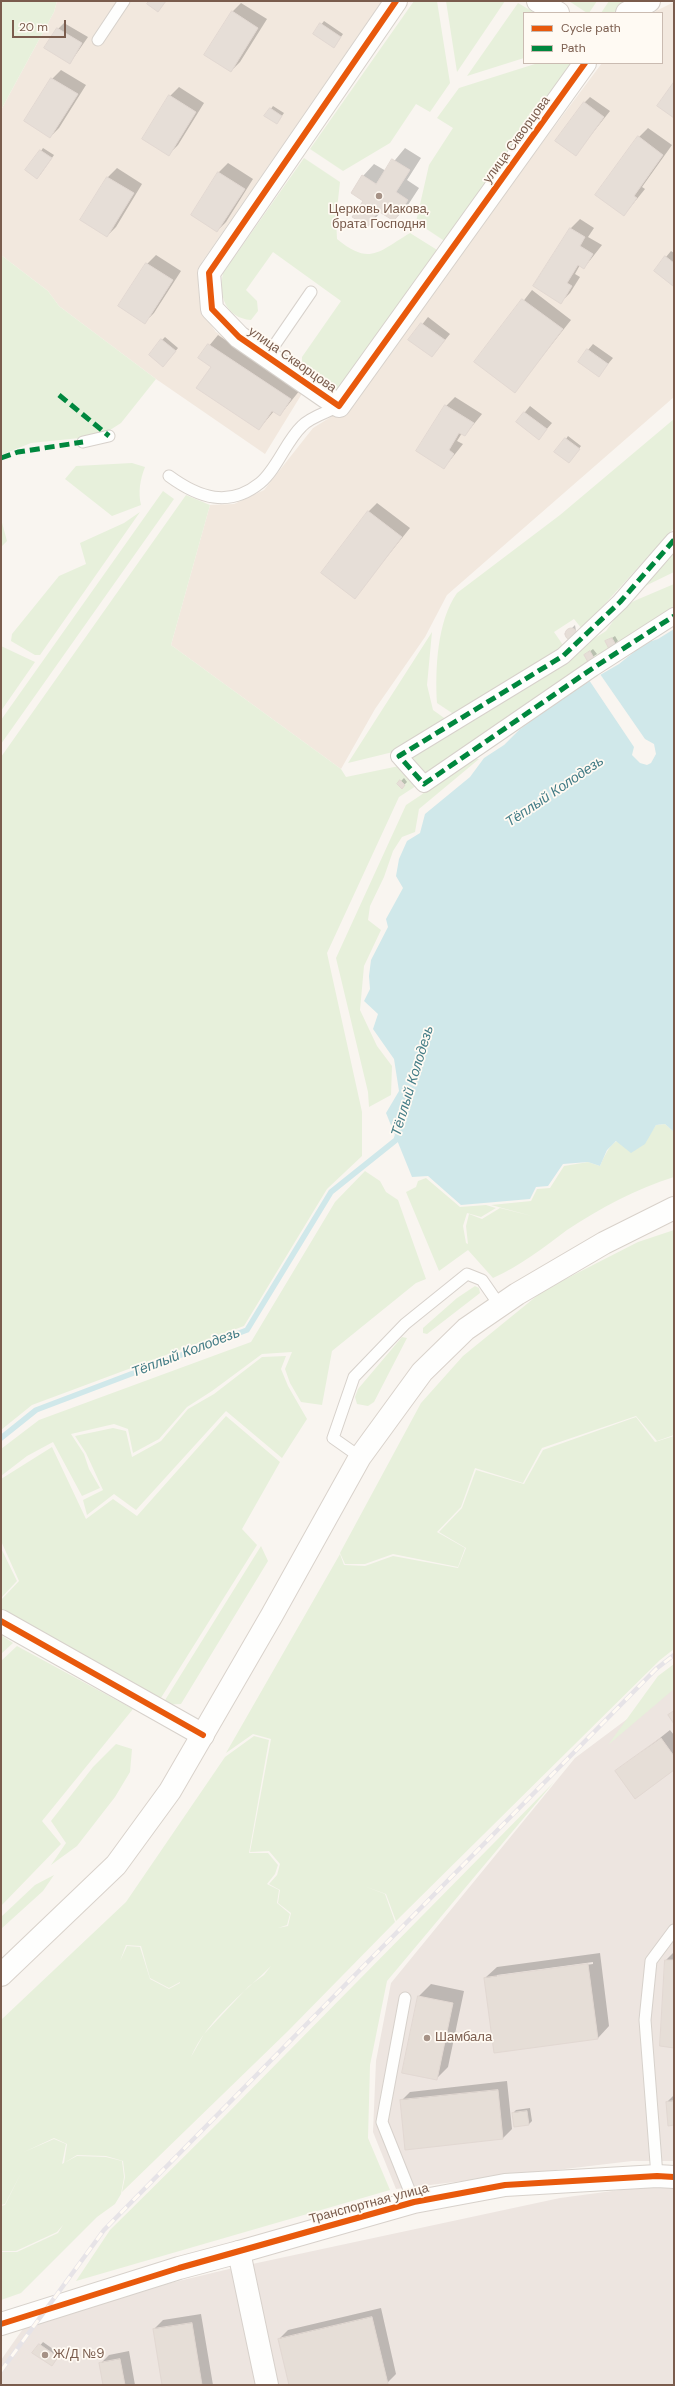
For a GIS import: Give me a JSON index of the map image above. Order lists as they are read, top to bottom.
{
  "streets": {
    "street": ["улица Скворцова", "Транспортная улица"]
  },
  "water": ["Тёплый Колодезь"],
  "places": ["Церковь Иакова, брата Господня", "Шамбала", "Ж/Д №9"],
  "legend": ["Cycle path", "Path"],
  "scale_bar": "20 m"
}
